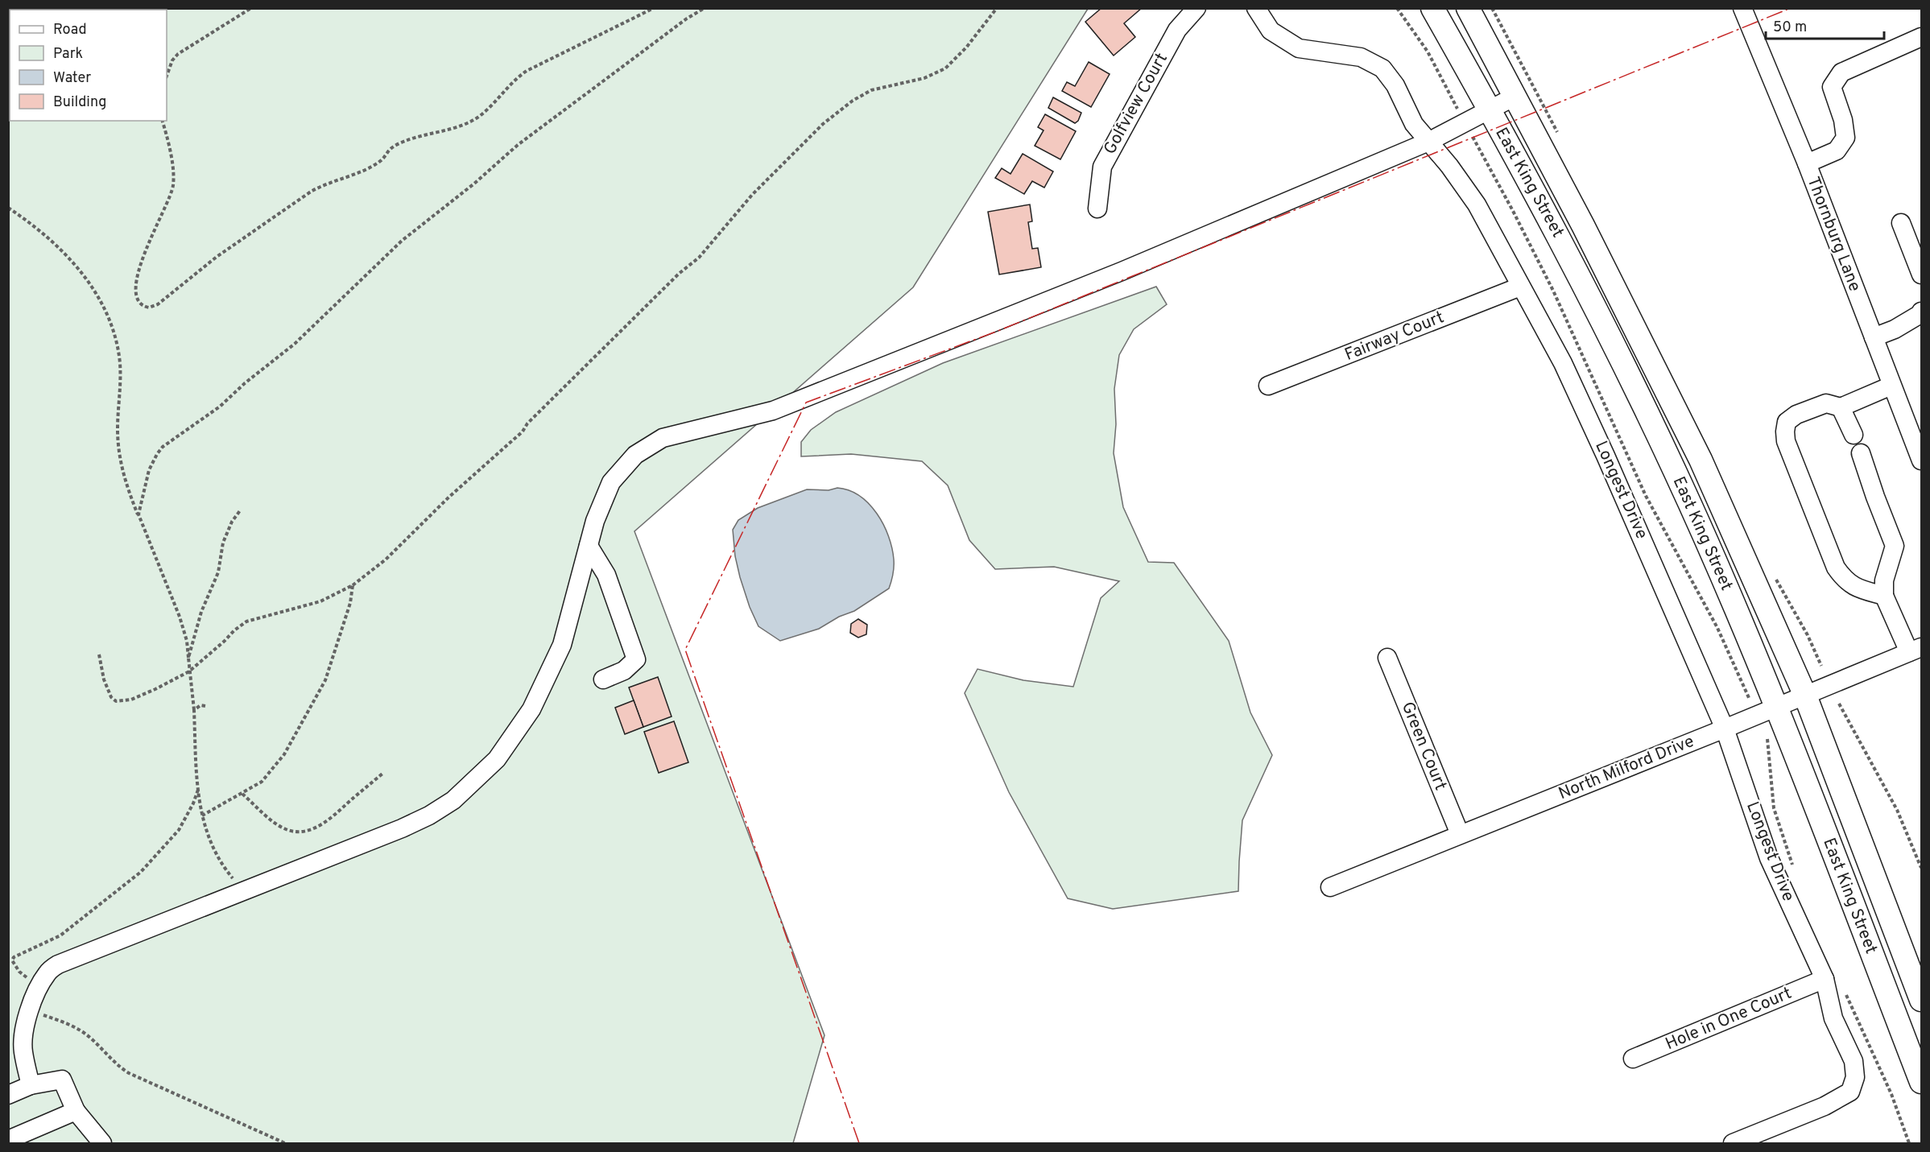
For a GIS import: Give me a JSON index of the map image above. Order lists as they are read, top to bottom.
{
  "streets": {
    "main road": ["East King Street"],
    "street": [
      "Golfview Court",
      "Thornburg Lane",
      "Fairway Court",
      "Longest Drive",
      "Green Court",
      "North Milford Drive",
      "Hole in One Court"
    ]
  },
  "crossings": [
    ["East King Street", "North Milford Drive"],
    ["Fairway Court", "Longest Drive"],
    ["Longest Drive", "North Milford Drive"],
    ["Longest Drive", "Hole in One Court"],
    ["Green Court", "North Milford Drive"]
  ],
  "legend": [
    "Road",
    "Park",
    "Water",
    "Building"
  ],
  "scale_bar": "50 m"
}
